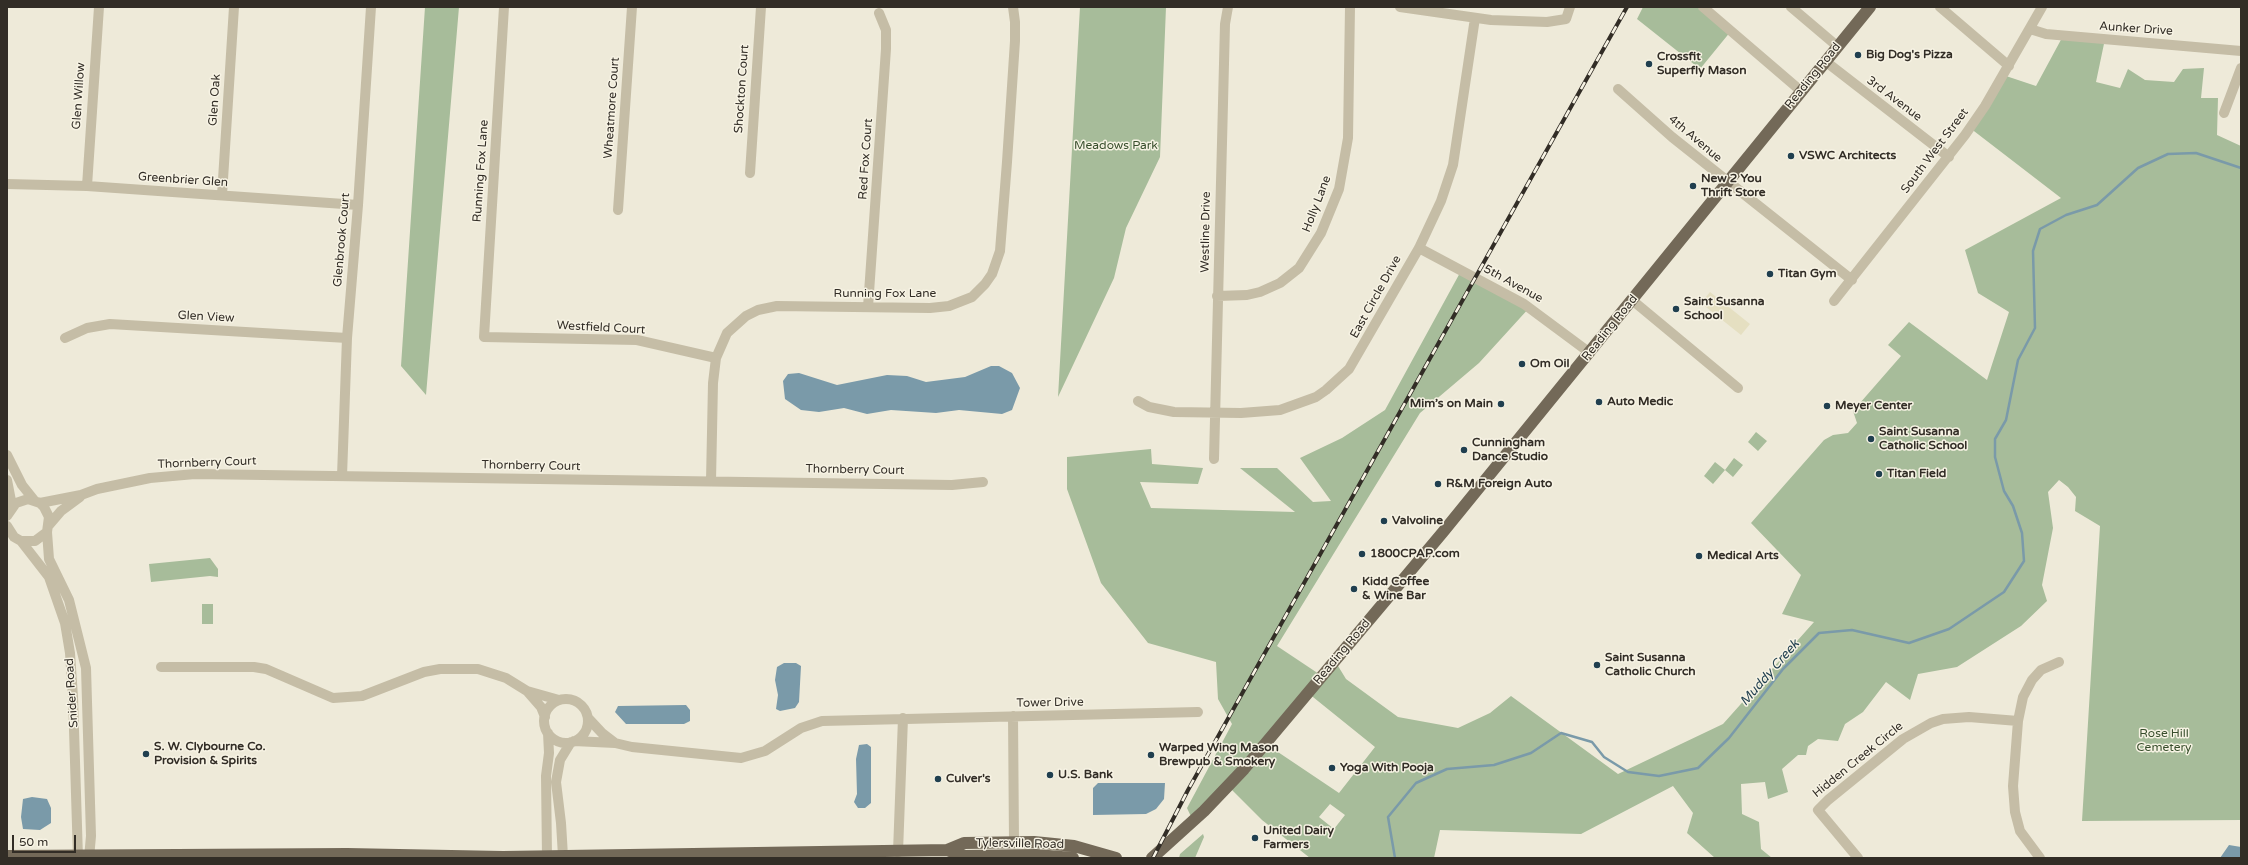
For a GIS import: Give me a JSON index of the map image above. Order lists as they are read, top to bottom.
{
  "streets": {
    "main road": ["Reading Road", "Tylersville Road"],
    "street": [
      "Aunker Drive",
      "Shockton Court",
      "Glen Willow",
      "3rd Avenue",
      "Glen Oak",
      "Wheatmore Court",
      "4th Avenue",
      "South West Street",
      "Red Fox Court",
      "Running Fox Lane",
      "Greenbrier Glen",
      "Holly Lane",
      "Westline Drive",
      "Glenbrook Court",
      "5th Avenue",
      "East Circle Drive",
      "Glen View",
      "Westfield Court",
      "Thornberry Court",
      "Snider Road",
      "Tower Drive",
      "Hidden Creek Circle"
    ]
  },
  "crossings": [
    ["Aunker Drive", "South West Street"],
    ["Reading Road", "3rd Avenue"],
    ["Reading Road", "4th Avenue"],
    ["Reading Road", "5th Avenue"],
    ["Glen Willow", "Greenbrier Glen"],
    ["3rd Avenue", "South West Street"],
    ["Glen Oak", "Greenbrier Glen"],
    ["4th Avenue", "South West Street"],
    ["Red Fox Court", "Running Fox Lane"],
    ["Running Fox Lane", "Westfield Court"],
    ["Running Fox Lane", "Thornberry Court"],
    ["Greenbrier Glen", "Glenbrook Court"],
    ["Holly Lane", "Westline Drive"],
    ["Westline Drive", "East Circle Drive"],
    ["Glenbrook Court", "Glen View"],
    ["Glenbrook Court", "Thornberry Court"],
    ["5th Avenue", "East Circle Drive"],
    ["Thornberry Court", "Snider Road"],
    ["Snider Road", "Tylersville Road"]
  ],
  "water": ["Muddy Creek"],
  "parks": ["Meadows Park", "Rose Hill Cemetery"],
  "places": [
    "Big Dog's Pizza",
    "Crossfit Superfly Mason",
    "VSWC Architects",
    "New 2 You Thrift Store",
    "Titan Gym",
    "Saint Susanna School",
    "Om Oil",
    "Auto Medic",
    "Mim’s on Main",
    "Meyer Center",
    "Saint Susanna Catholic School",
    "Cunningham Dance Studio",
    "Titan Field",
    "R&M Foreign Auto",
    "Valvoline",
    "1800CPAP.com",
    "Medical Arts",
    "Kidd Coffee & Wine Bar",
    "Saint Susanna Catholic Church",
    "S. W. Clybourne Co. Provision & Spirits",
    "Warped Wing Mason Brewpub & Smokery",
    "Yoga With Pooja",
    "U.S. Bank",
    "Culver's",
    "United Dairy Farmers"
  ],
  "scale_bar": "50 m"
}
